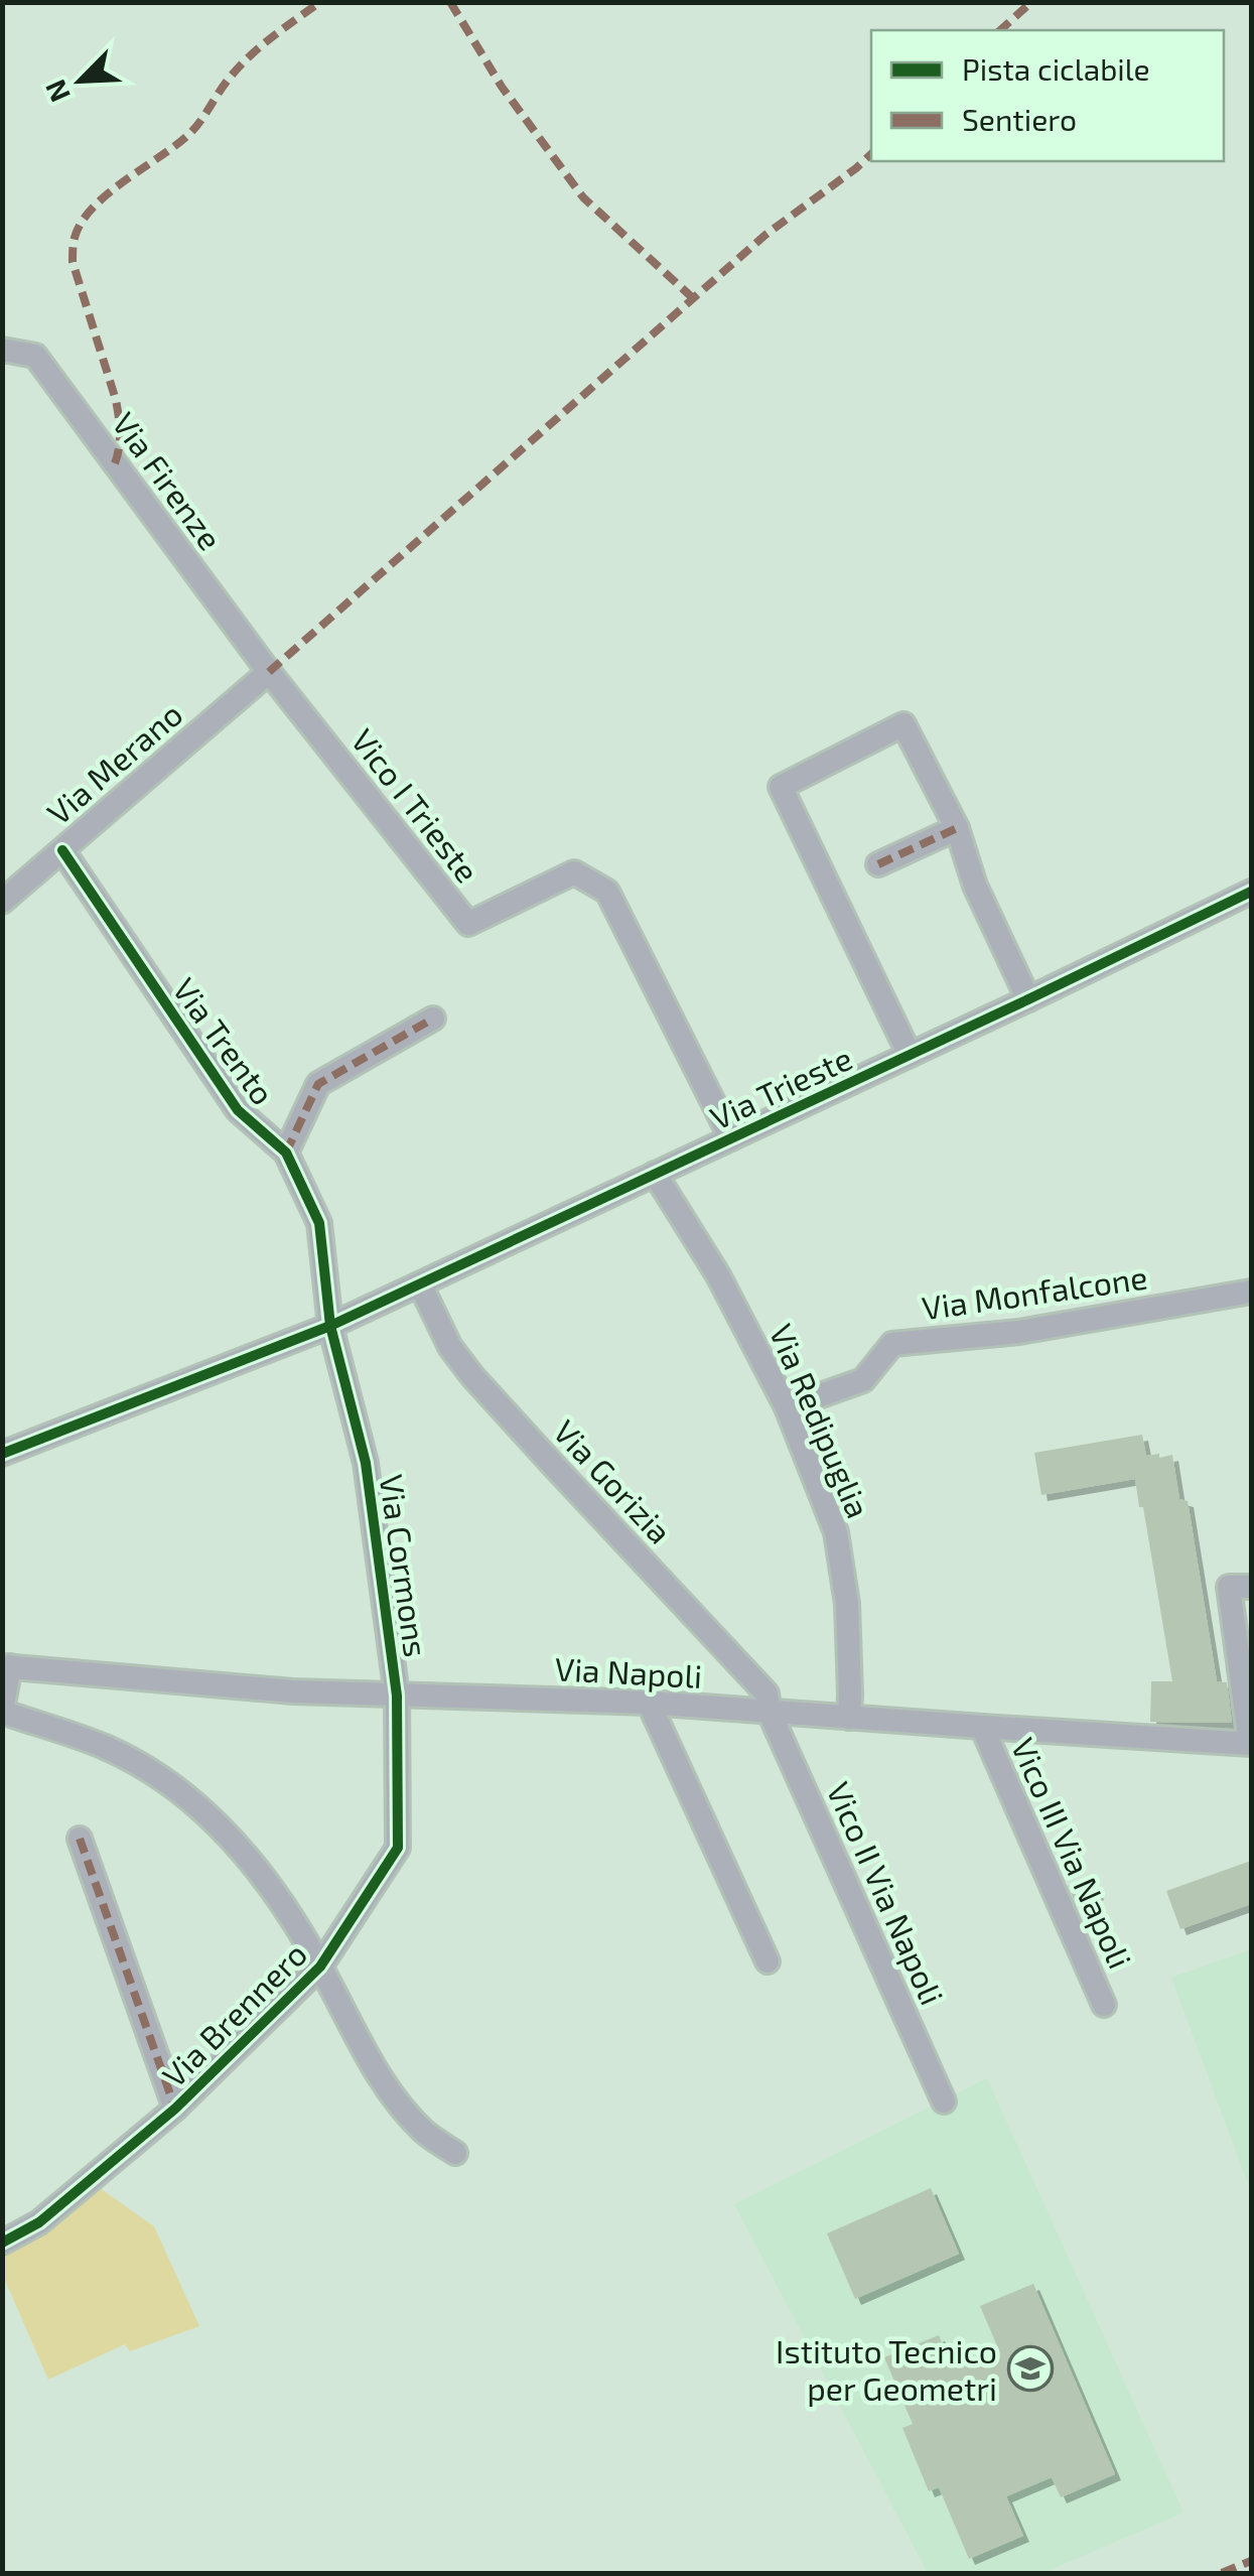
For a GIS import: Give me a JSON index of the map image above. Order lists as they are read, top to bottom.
{
  "streets": {
    "street": [
      "Via Firenze",
      "Via Merano",
      "Vico I Trieste",
      "Via Trento",
      "Via Trieste",
      "Via Monfalcone",
      "Via Redipuglia",
      "Via Gorizia",
      "Via Cormons",
      "Via Napoli",
      "Vico III Via Napoli",
      "Vico II Via Napoli",
      "Via Brennero"
    ]
  },
  "crossings": [
    ["Via Firenze", "Via Merano"],
    ["Via Firenze", "Vico I Trieste"],
    ["Via Merano", "Vico I Trieste"],
    ["Via Merano", "Via Trento"],
    ["Vico I Trieste", "Via Trieste"],
    ["Via Trento", "Via Trieste"],
    ["Via Trento", "Via Cormons"],
    ["Via Trieste", "Via Redipuglia"],
    ["Via Trieste", "Via Gorizia"],
    ["Via Trieste", "Via Cormons"],
    ["Via Monfalcone", "Via Redipuglia"],
    ["Via Redipuglia", "Via Napoli"],
    ["Via Gorizia", "Via Napoli"],
    ["Via Gorizia", "Vico II Via Napoli"],
    ["Via Cormons", "Via Napoli"],
    ["Via Cormons", "Via Brennero"],
    ["Via Napoli", "Vico III Via Napoli"],
    ["Via Napoli", "Vico II Via Napoli"],
    ["Via Napoli", "Via Brennero"]
  ],
  "places": {
    "school or university": ["Istituto Tecnico per Geometri"]
  },
  "legend": ["Pista ciclabile", "Sentiero"],
  "north": "bottom left"
}
